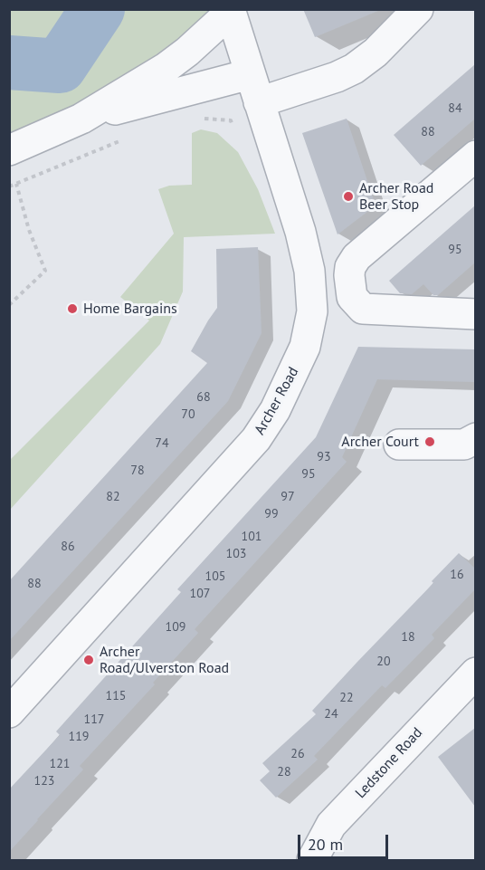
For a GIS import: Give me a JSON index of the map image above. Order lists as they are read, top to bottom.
{
  "streets": {
    "street": ["Archer Road", "Ledstone Road"]
  },
  "places": [
    "Archer Road Beer Stop",
    "Home Bargains",
    "Archer Court",
    "Archer Road/Ulverston Road"
  ],
  "house_numbers": [
    "84",
    "88",
    "95",
    "68",
    "70",
    "74",
    "93",
    "78",
    "95",
    "82",
    "97",
    "99",
    "101",
    "86",
    "103",
    "16",
    "105",
    "88",
    "107",
    "109",
    "18",
    "20",
    "115",
    "22",
    "24",
    "117",
    "119",
    "26",
    "121",
    "28",
    "123"
  ],
  "scale_bar": "20 m"
}
